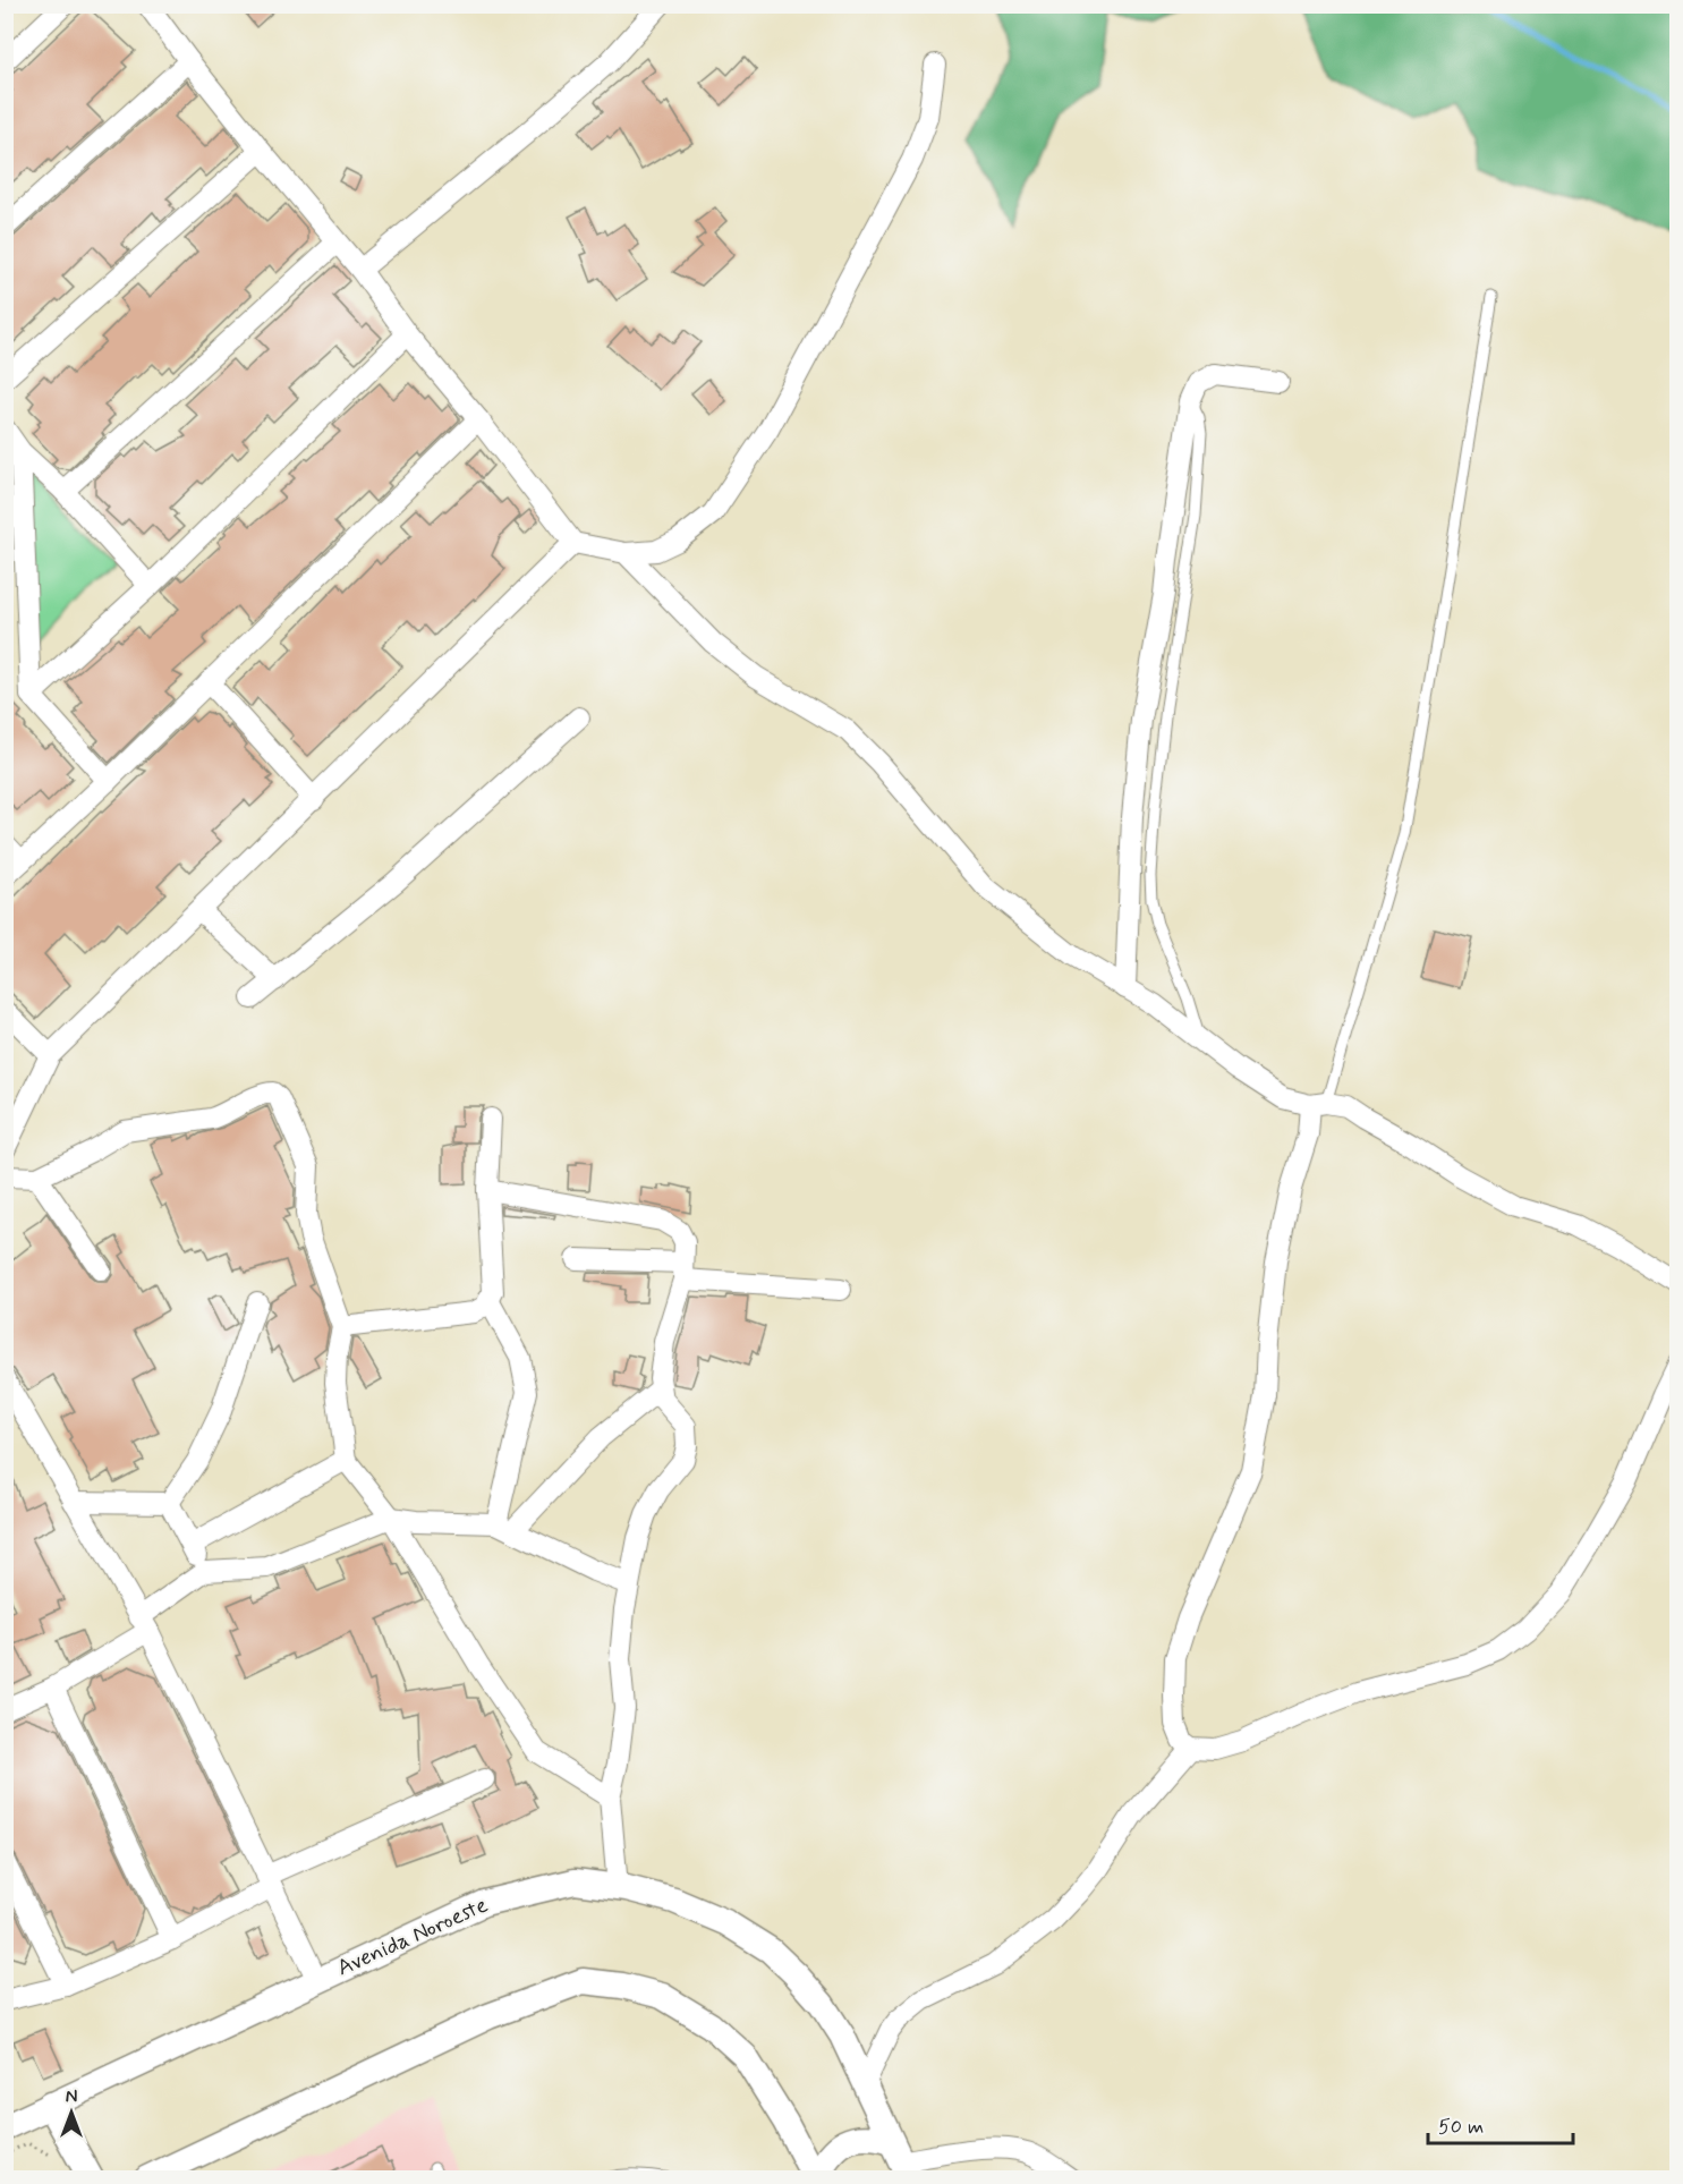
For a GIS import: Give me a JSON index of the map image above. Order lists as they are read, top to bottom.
{
  "streets": {
    "street": ["Avenida Noroeste"]
  },
  "scale_bar": "50 m",
  "north": "top"
}
